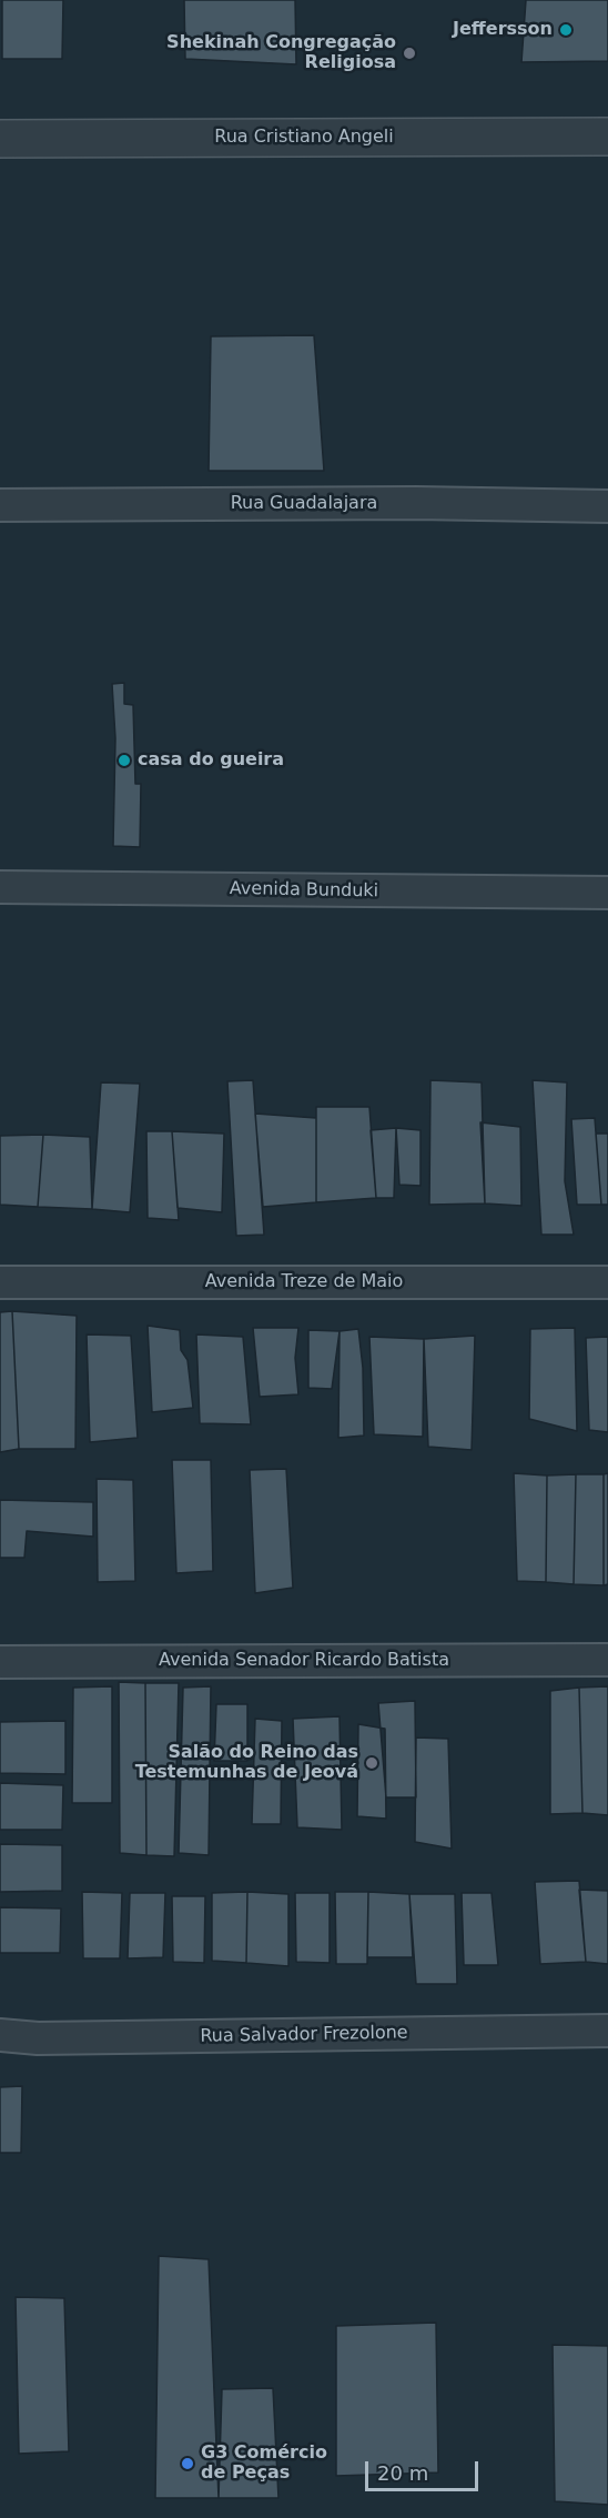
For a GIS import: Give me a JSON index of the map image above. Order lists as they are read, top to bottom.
{
  "streets": {
    "street": [
      "Rua Cristiano Angeli",
      "Rua Guadalajara",
      "Avenida Bunduki",
      "Avenida Treze de Maio",
      "Avenida Senador Ricardo Batista",
      "Rua Salvador Frezolone"
    ]
  },
  "places": [
    "Jeffersson",
    "Shekinah Congregação Religiosa",
    "casa do gueira",
    "Salão do Reino das Testemunhas de Jeová",
    "G3 Comércio de Peças"
  ],
  "scale_bar": "20 m"
}
